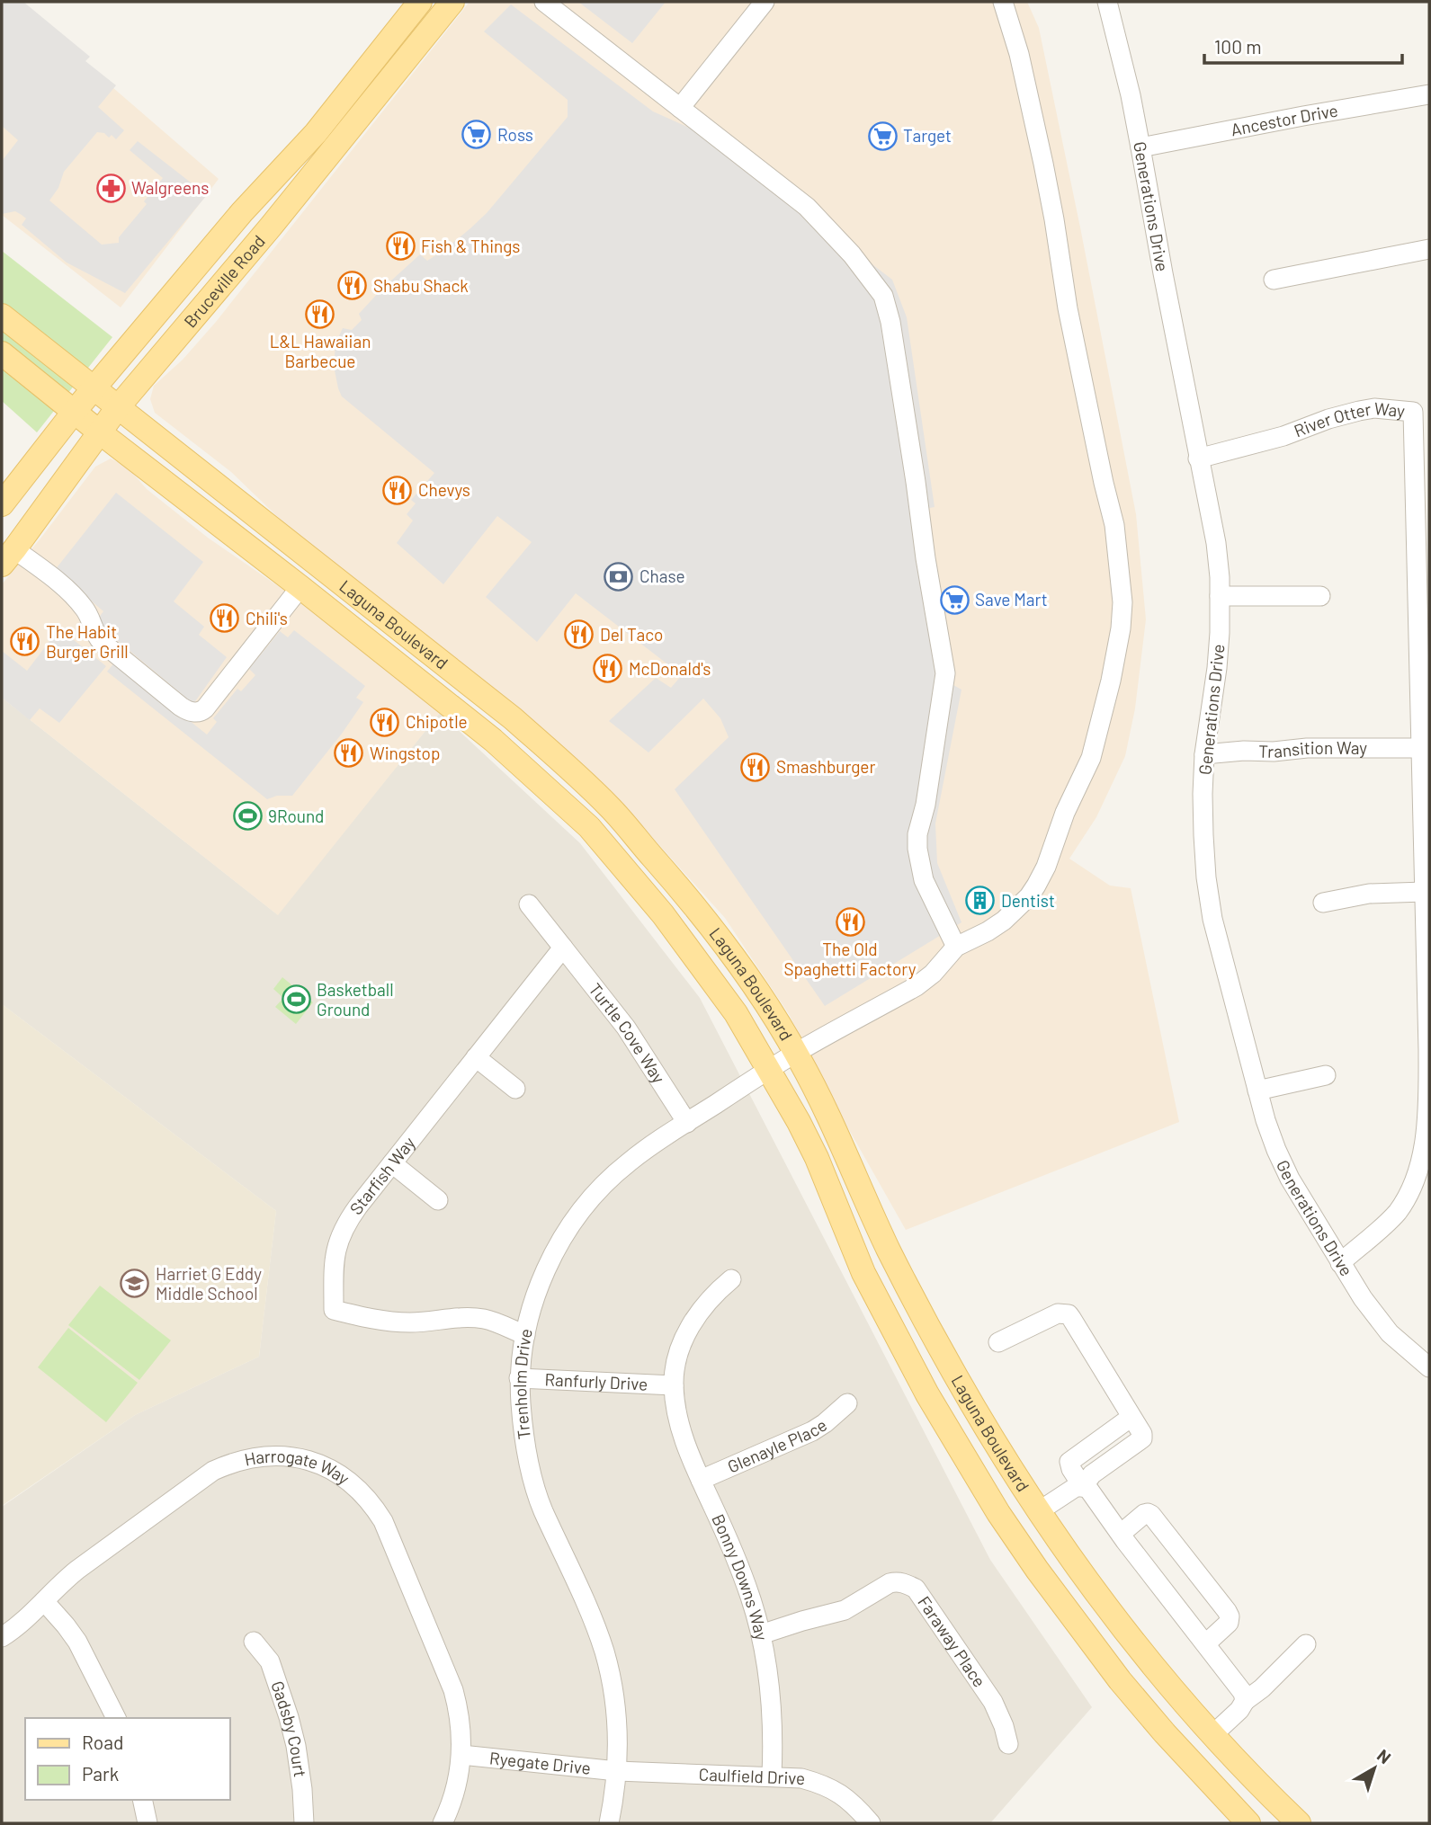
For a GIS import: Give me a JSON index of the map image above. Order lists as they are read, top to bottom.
{
  "streets": {
    "main road": ["Bruceville Road", "Laguna Boulevard"],
    "street": [
      "Ancestor Drive",
      "Generations Drive",
      "River Otter Way",
      "Transition Way",
      "Turtle Cove Way",
      "Starfish Way",
      "Ranfurly Drive",
      "Trenholm Drive",
      "Glenayle Place",
      "Harrogate Way",
      "Bonny Downs Way",
      "Faraway Place",
      "Gadsby Court",
      "Ryegate Drive",
      "Caulfield Drive"
    ]
  },
  "crossings": [
    ["Ancestor Drive", "Generations Drive"],
    ["Generations Drive", "River Otter Way"],
    ["Generations Drive", "Transition Way"],
    ["Bruceville Road", "Laguna Boulevard"],
    ["River Otter Way", "Transition Way"],
    ["Laguna Boulevard", "Trenholm Drive"],
    ["Turtle Cove Way", "Starfish Way"],
    ["Turtle Cove Way", "Trenholm Drive"],
    ["Starfish Way", "Trenholm Drive"],
    ["Ranfurly Drive", "Trenholm Drive"],
    ["Ranfurly Drive", "Bonny Downs Way"],
    ["Trenholm Drive", "Ryegate Drive"],
    ["Trenholm Drive", "Caulfield Drive"],
    ["Glenayle Place", "Bonny Downs Way"],
    ["Harrogate Way", "Ryegate Drive"],
    ["Bonny Downs Way", "Faraway Place"],
    ["Bonny Downs Way", "Caulfield Drive"],
    ["Ryegate Drive", "Caulfield Drive"]
  ],
  "places": {
    "supermarket": ["Ross", "Target", "Save Mart"],
    "pharmacy": ["Walgreens"],
    "restaurant": [
      "Fish & Things",
      "Shabu Shack",
      "L&L Hawaiian Barbecue",
      "Chevys",
      "Chili's",
      "Del Taco",
      "The Habit Burger Grill",
      "McDonald's",
      "Chipotle",
      "Wingstop",
      "Smashburger",
      "The Old Spaghetti Factory"
    ],
    "bank": ["Chase"],
    "sports": ["9Round", "Basketball Ground"],
    "building": ["Dentist"],
    "school or university": ["Harriet G Eddy Middle School"]
  },
  "legend": ["Road", "Park"],
  "scale_bar": "100 m",
  "north": "top right"
}
